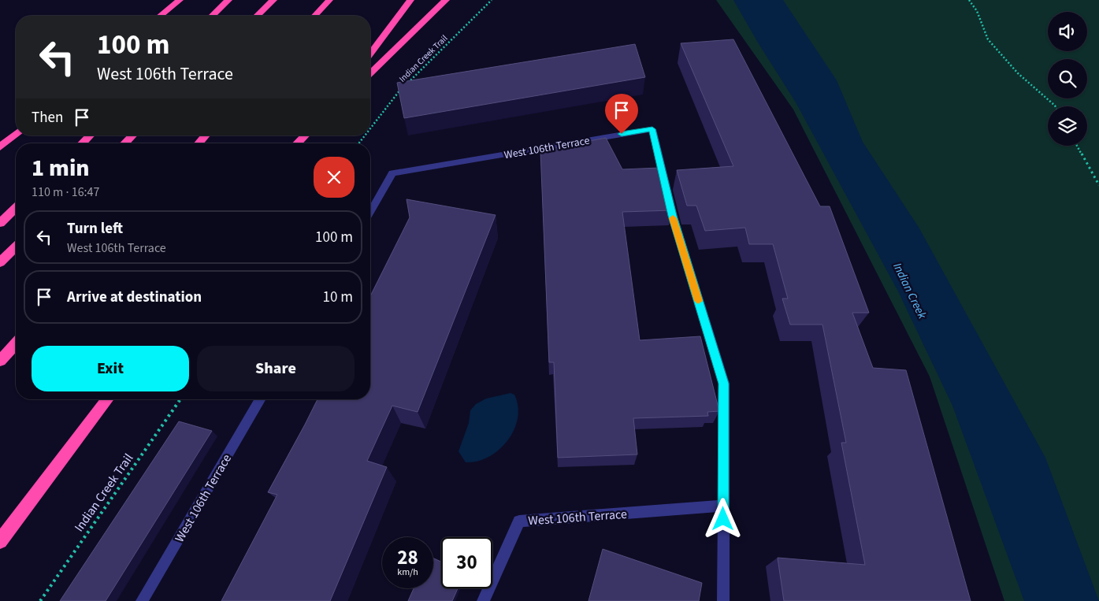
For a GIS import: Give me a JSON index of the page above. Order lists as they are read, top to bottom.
{
  "streets": {
    "street": ["West 106th Terrace"],
    "path": ["Indian Creek Trail"]
  },
  "water": ["Indian Creek"],
  "page": {
    "turn": ["100 m", "West 106th Terrace"],
    "then": "Then",
    "heading": ["1 min", "110 m · 16:47"],
    "list": [
      {
        "name": "Turn left",
        "note": "West 106th Terrace",
        "value": "100 m"
      },
      {
        "name": "Arrive at destination",
        "value": "10 m"
      }
    ],
    "buttons": ["Exit", "Share"],
    "speed": "28 km/h",
    "limit": "30"
  }
}
